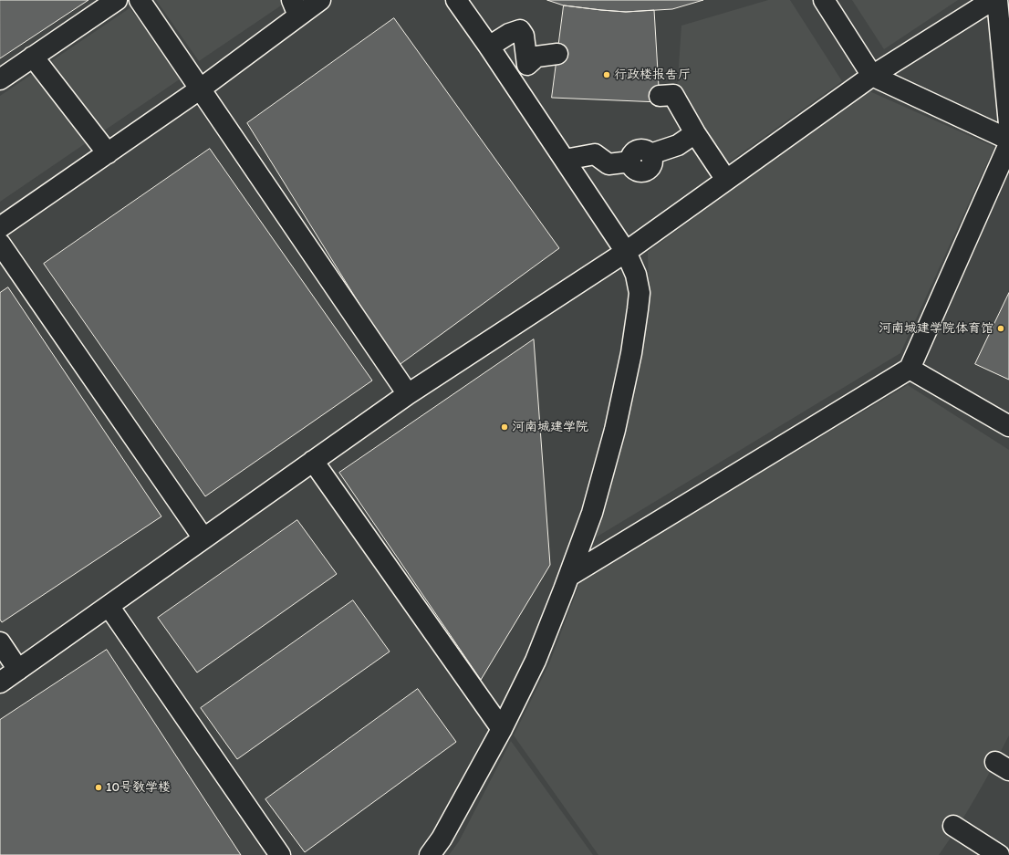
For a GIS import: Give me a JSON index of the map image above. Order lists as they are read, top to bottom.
{
  "places": [
    "行政楼报告厅",
    "河南城建学院体育馆",
    "河南城建学院",
    "10号教学楼"
  ]
}
